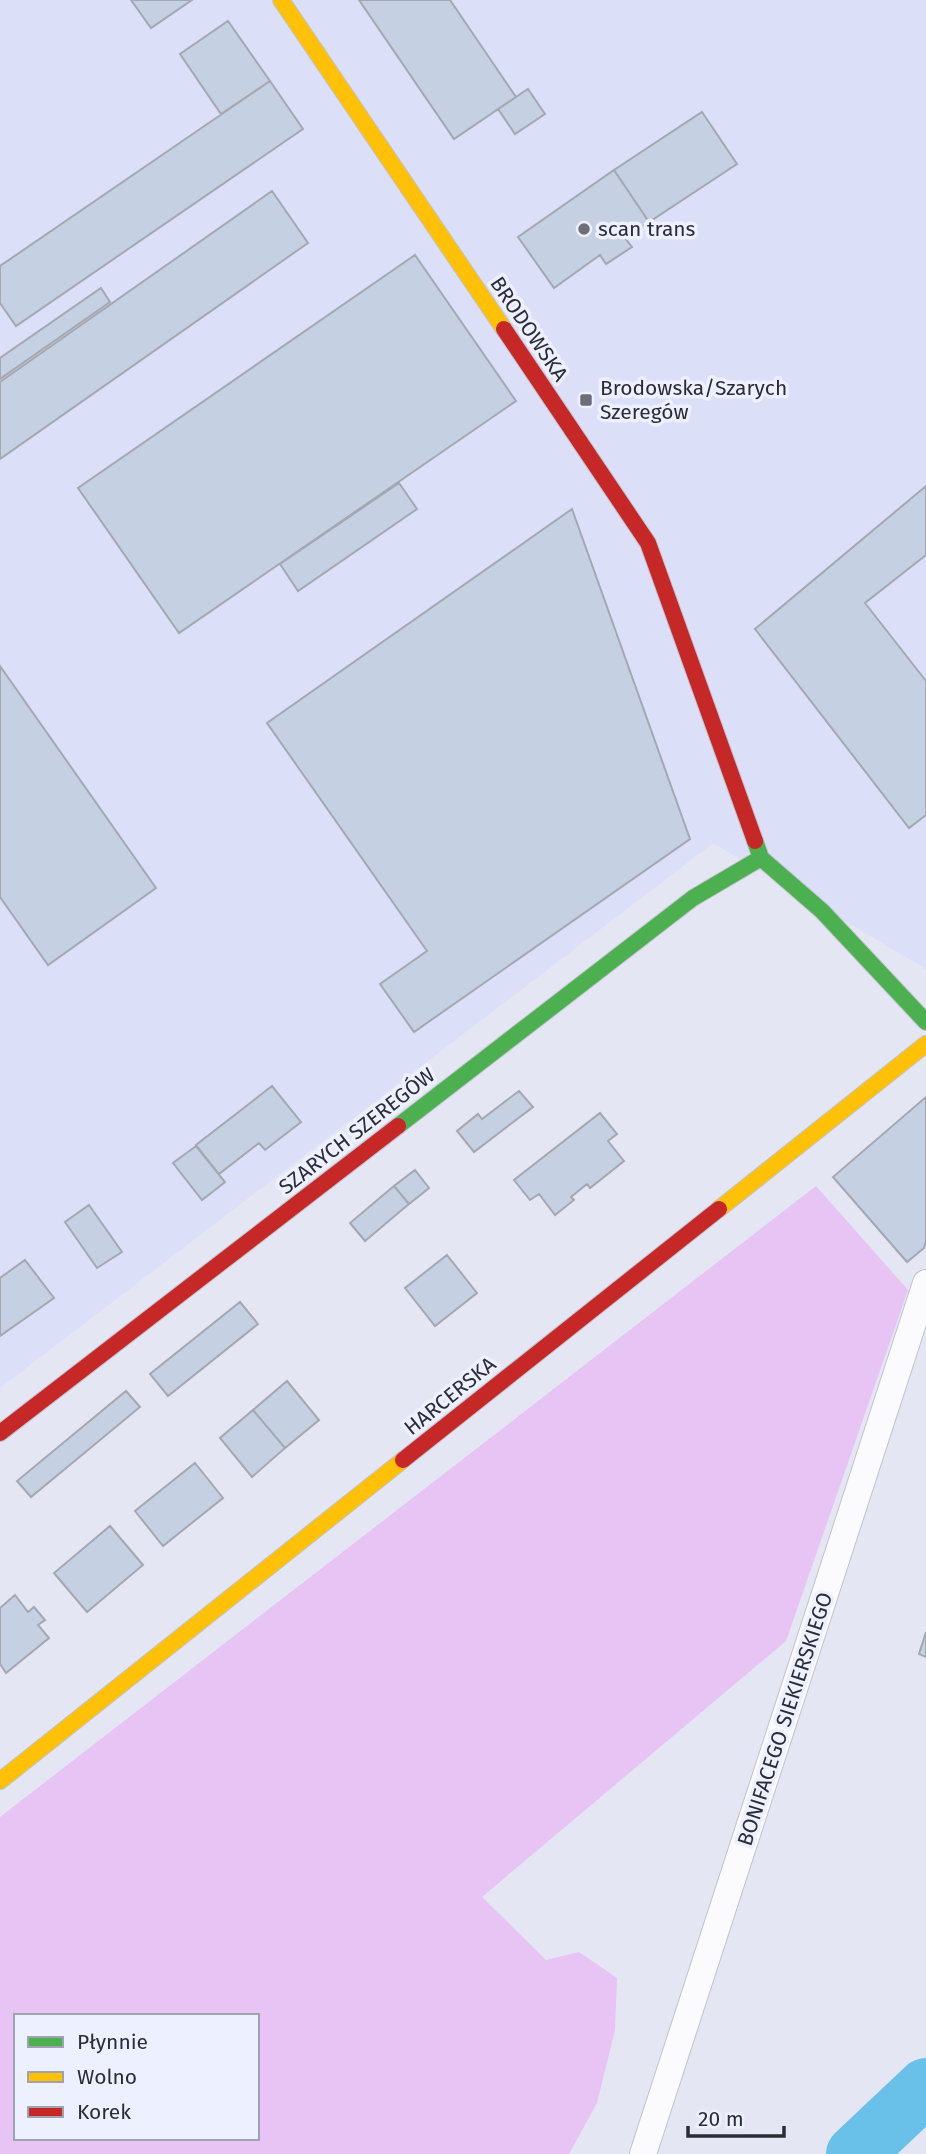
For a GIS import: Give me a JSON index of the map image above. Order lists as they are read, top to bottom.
{
  "streets": {
    "street": [
      "BRODOWSKA",
      "SZARYCH SZEREGÓW",
      "HARCERSKA",
      "BONIFACEGO SIEKIERSKIEGO"
    ]
  },
  "crossings": [
    ["BRODOWSKA", "SZARYCH SZEREGÓW"]
  ],
  "places": {
    "other": ["scan trans"],
    "transit": ["Brodowska/Szarych Szeregów"]
  },
  "legend": ["Płynnie", "Wolno", "Korek"],
  "scale_bar": "20 m"
}
